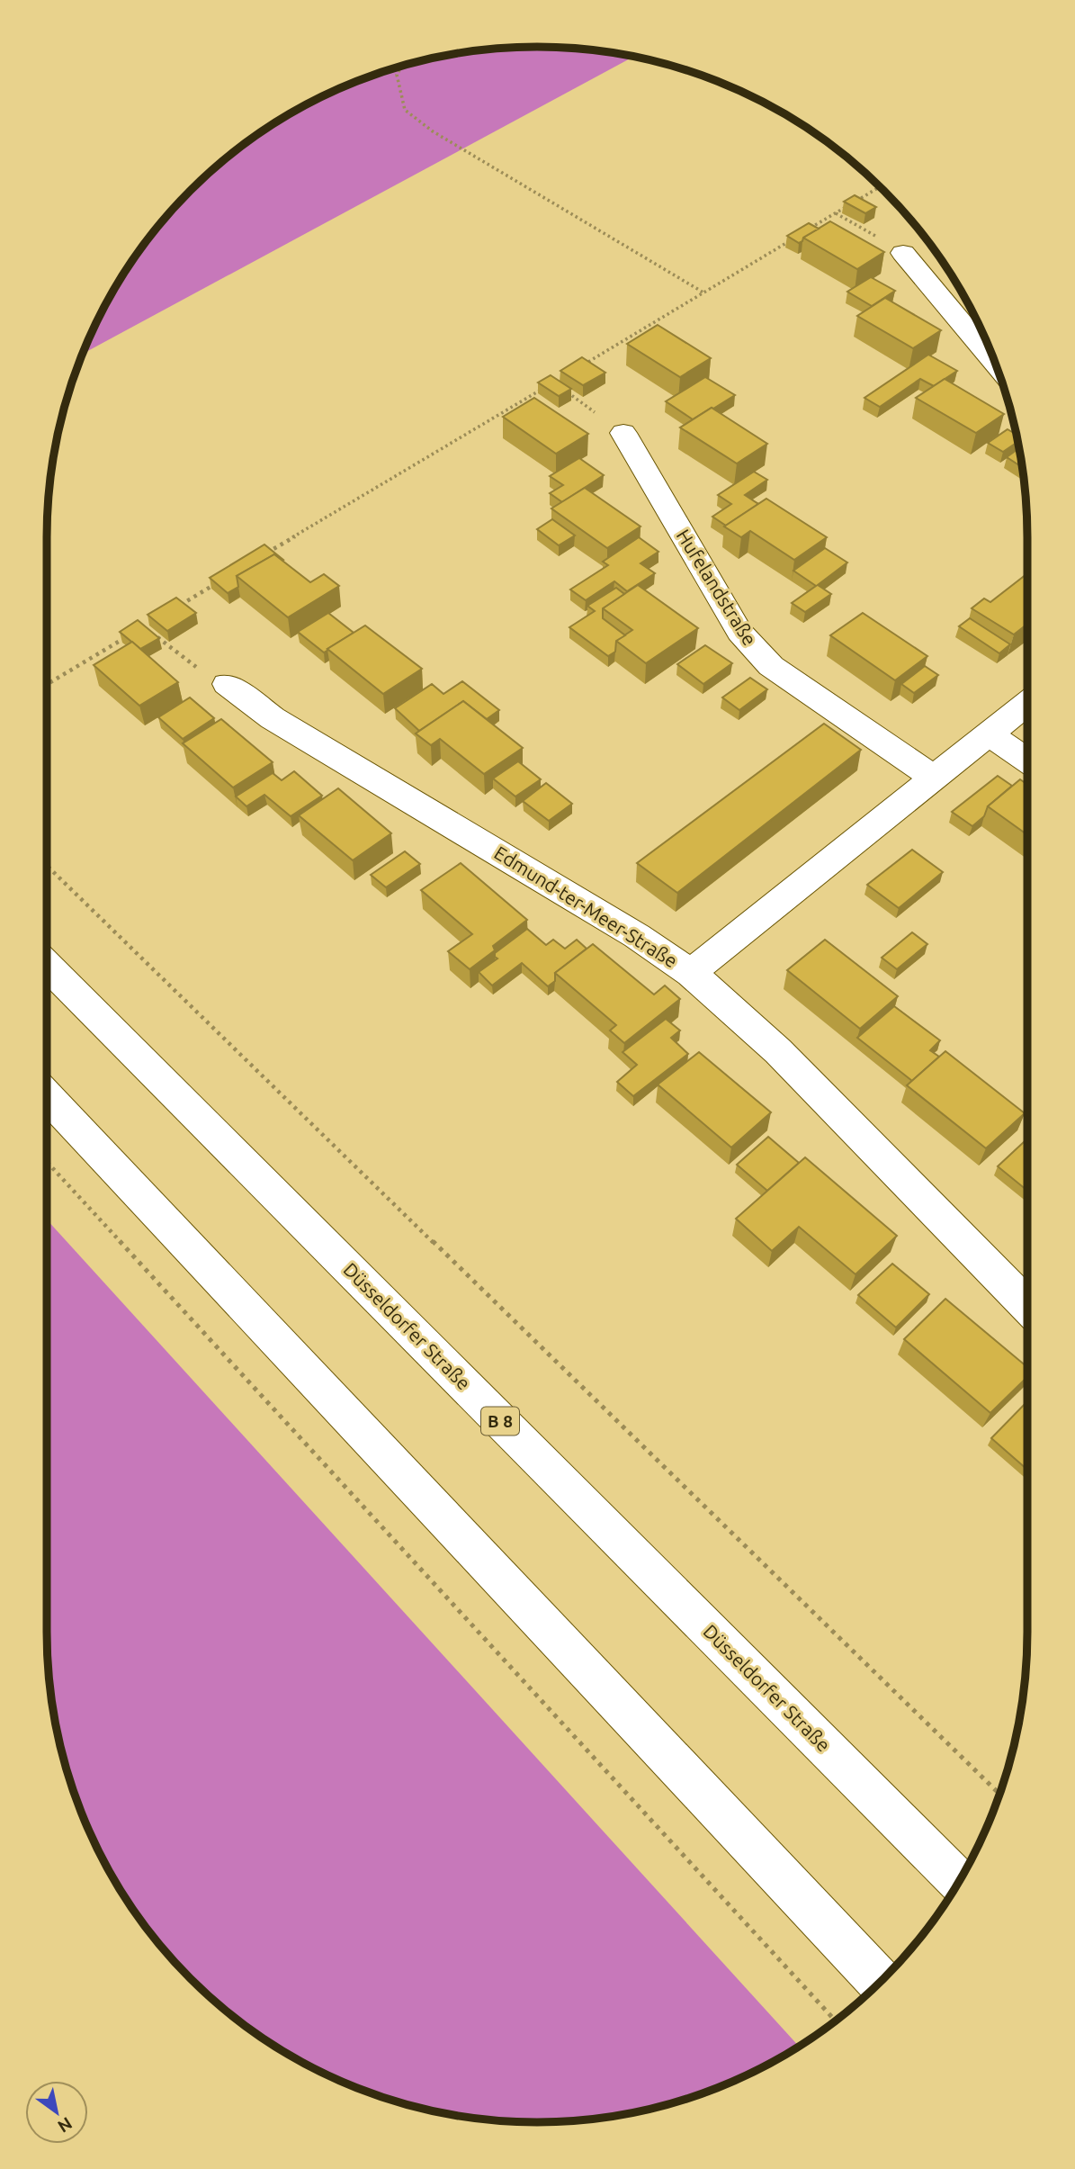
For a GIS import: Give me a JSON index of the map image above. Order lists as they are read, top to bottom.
{
  "streets": {
    "street": [
      "Hufelandstraße",
      "Edmund-ter-Meer-Straße",
      "Düsseldorfer Straße",
      "B 8"
    ]
  },
  "north": "bottom right"
}
